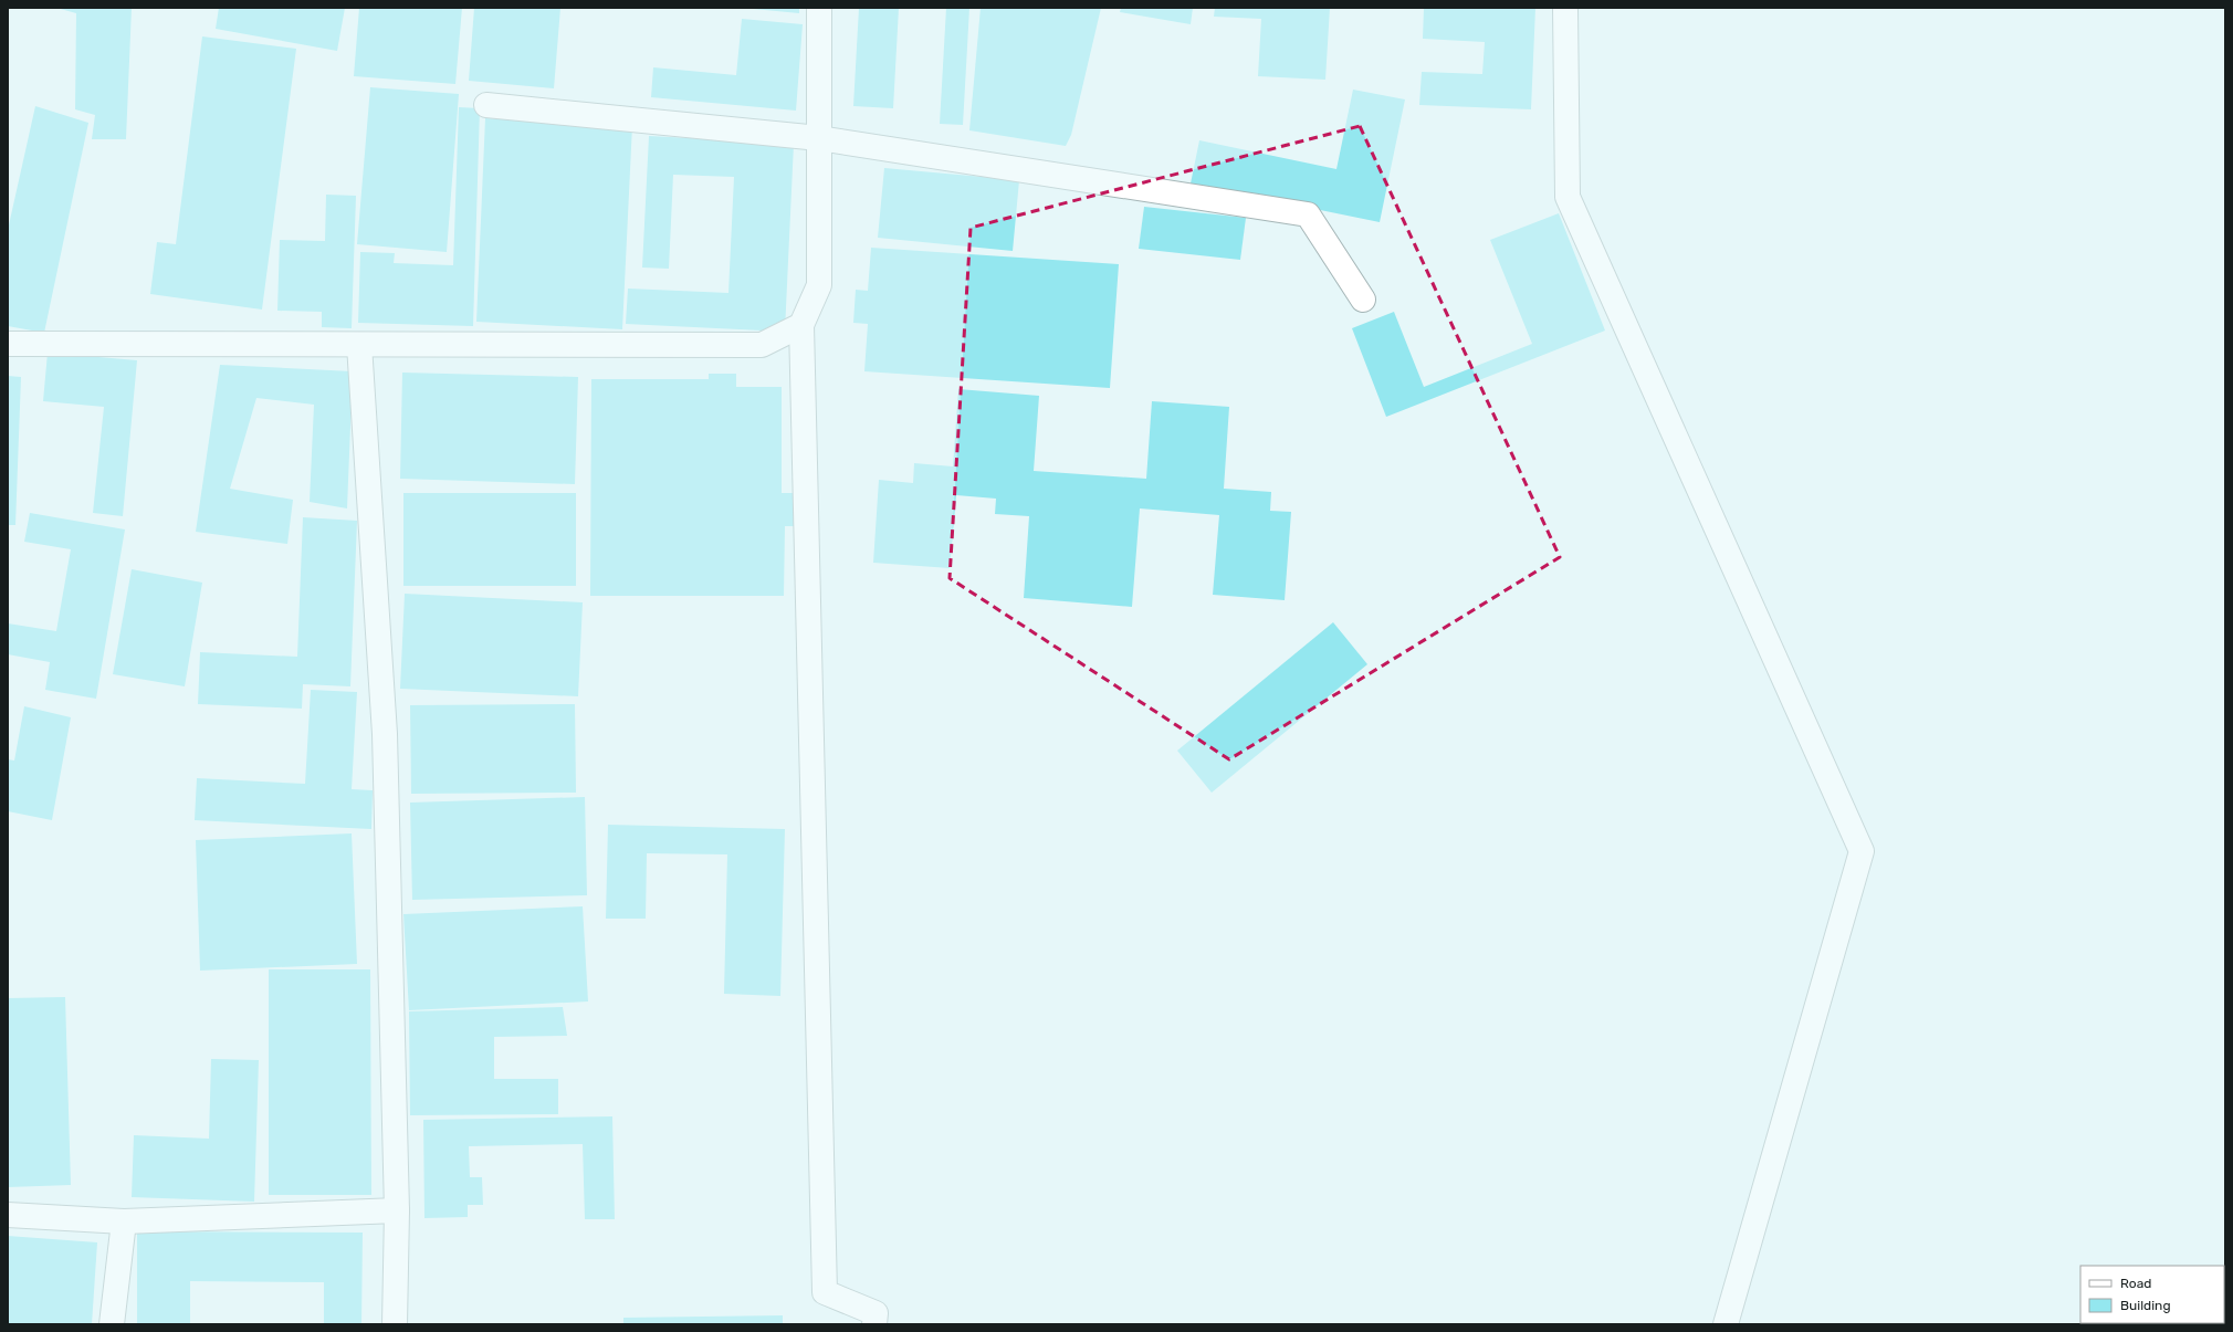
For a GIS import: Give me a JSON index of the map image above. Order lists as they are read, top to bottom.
{
  "legend": ["Road", "Building"]
}
